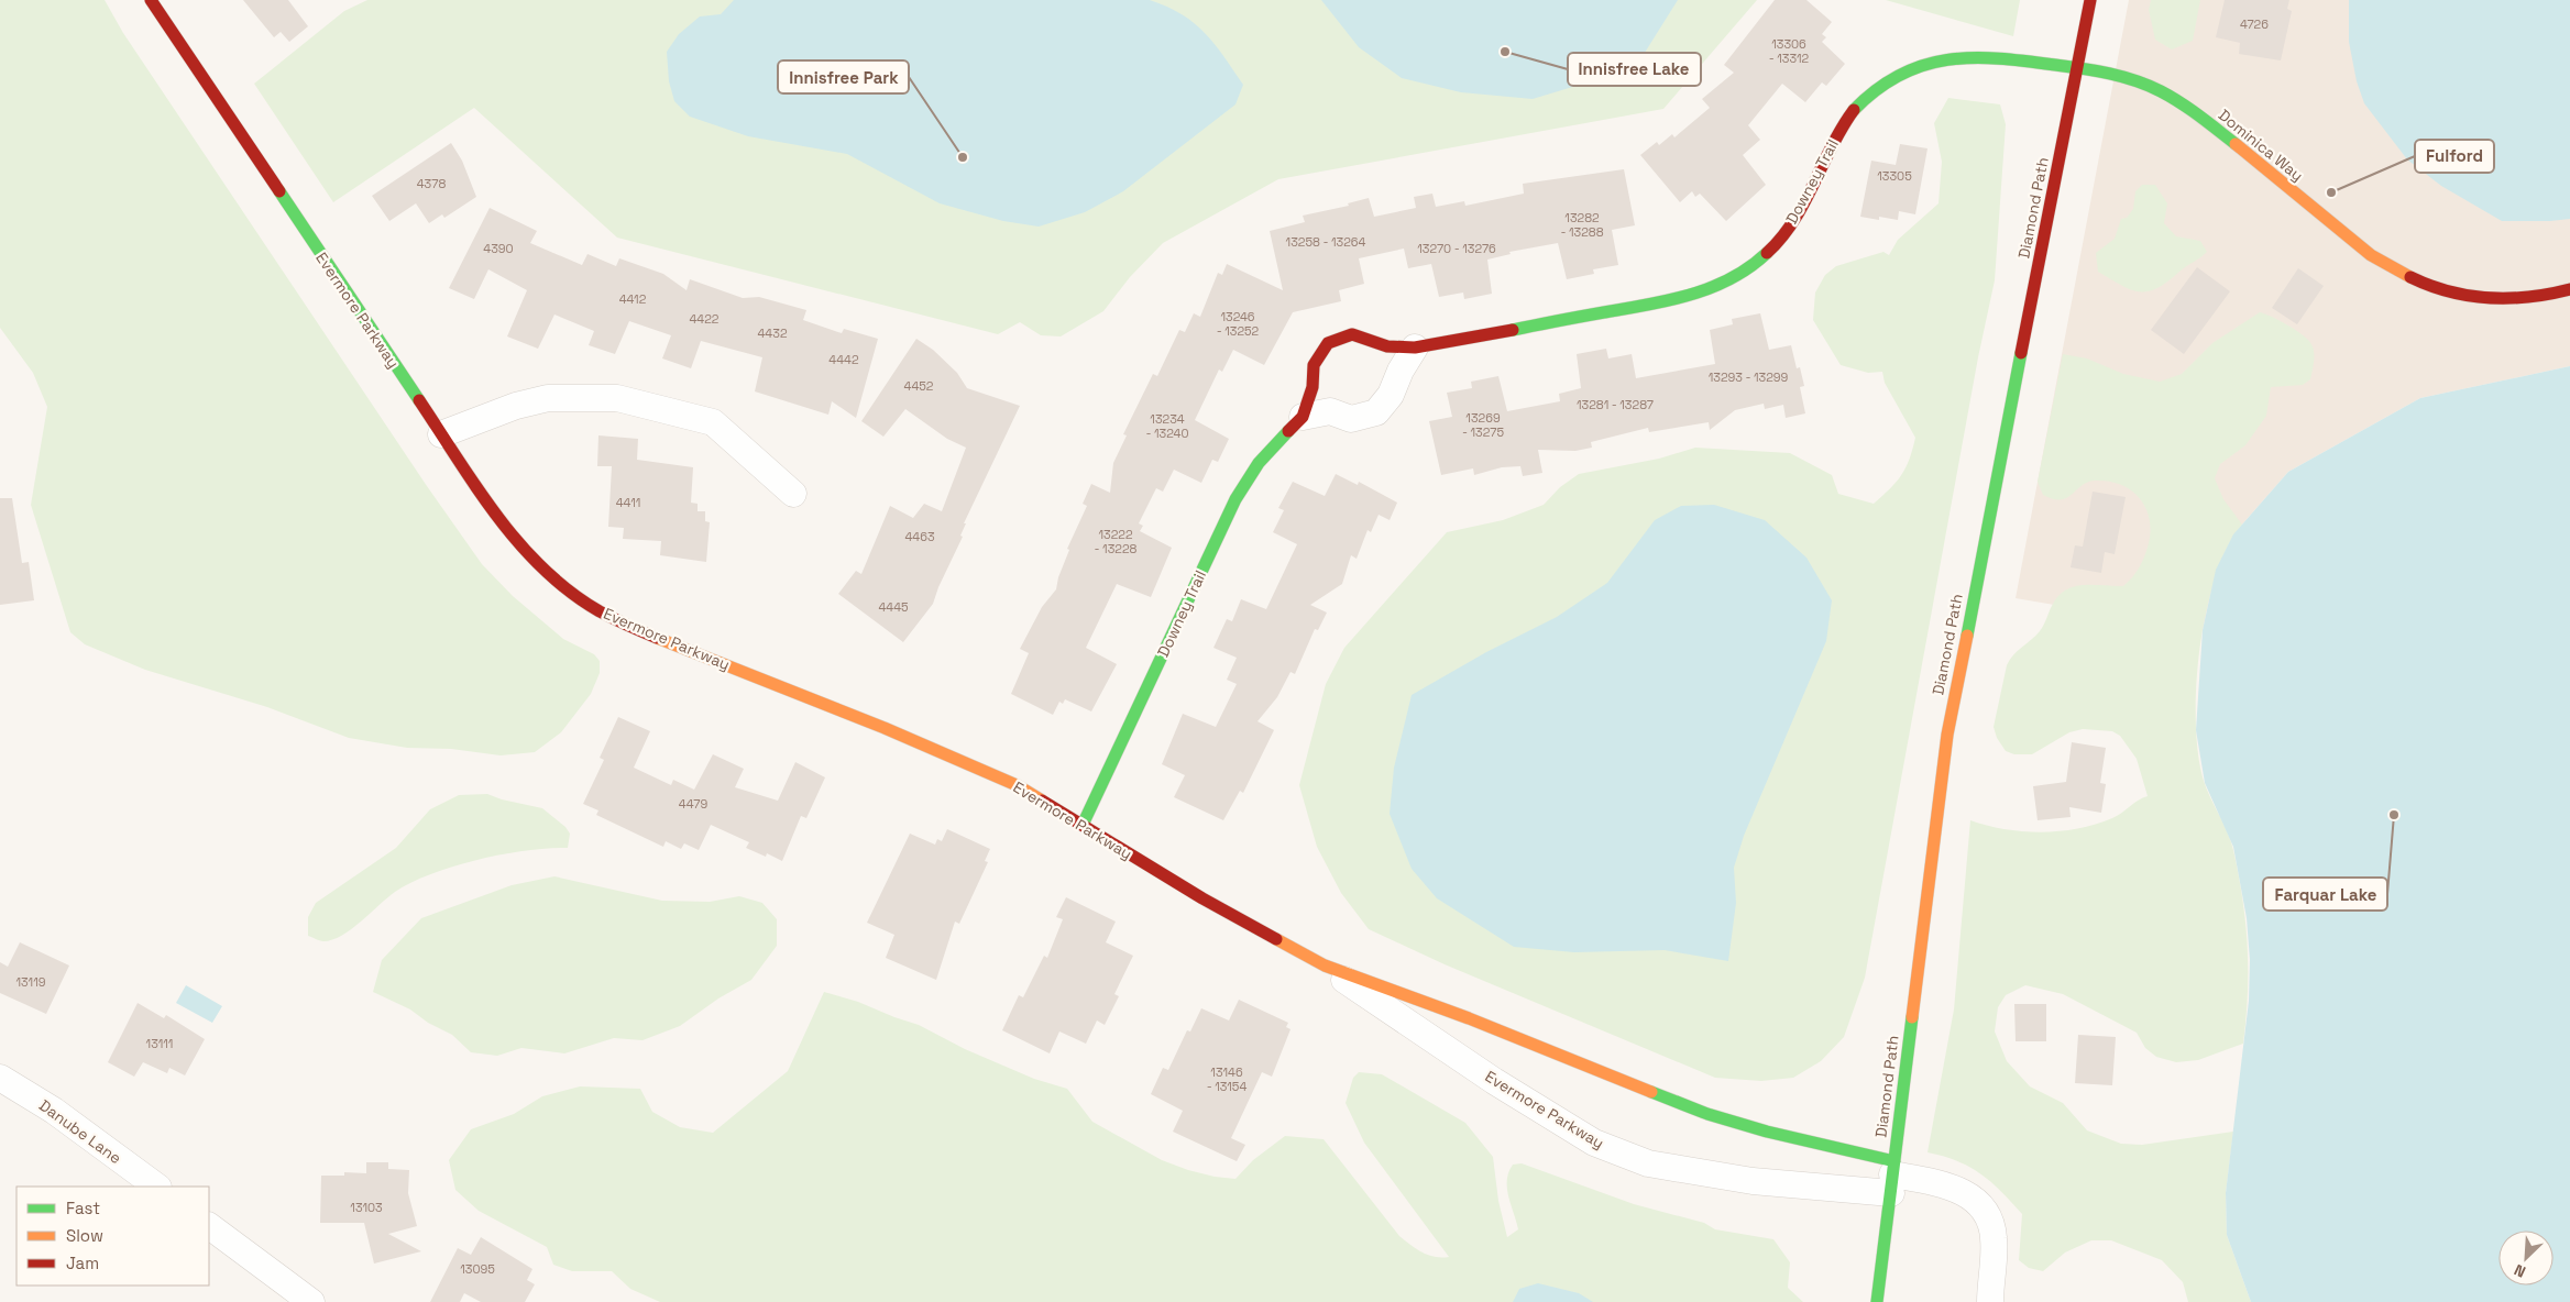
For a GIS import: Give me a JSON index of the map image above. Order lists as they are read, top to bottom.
{
  "streets": {
    "street": [
      "Dominica Way",
      "Downey Trail",
      "Diamond Path",
      "Evermore Parkway",
      "Danube Lane"
    ]
  },
  "crossings": [
    ["Dominica Way", "Downey Trail"],
    ["Dominica Way", "Diamond Path"],
    ["Downey Trail", "Diamond Path"],
    ["Downey Trail", "Evermore Parkway"],
    ["Diamond Path", "Evermore Parkway"]
  ],
  "places": [
    "Innisfree Lake",
    "Innisfree Park",
    "Fulford",
    "Farquar Lake"
  ],
  "house_numbers": [
    "4726",
    "13306 - 13312",
    "13305",
    "4378",
    "13282 - 13288",
    "13258 - 13264",
    "4390",
    "13270 - 13276",
    "4412",
    "13246 - 13252",
    "4422",
    "4432",
    "4442",
    "13293 - 13299",
    "4452",
    "13281 - 13287",
    "13269 - 13275",
    "13234 - 13240",
    "4411",
    "13222 - 13228",
    "4463",
    "4445",
    "4479",
    "13119",
    "13111",
    "13146 - 13154",
    "13103",
    "13095"
  ],
  "legend": ["Fast", "Slow", "Jam"],
  "north": "bottom left"
}
